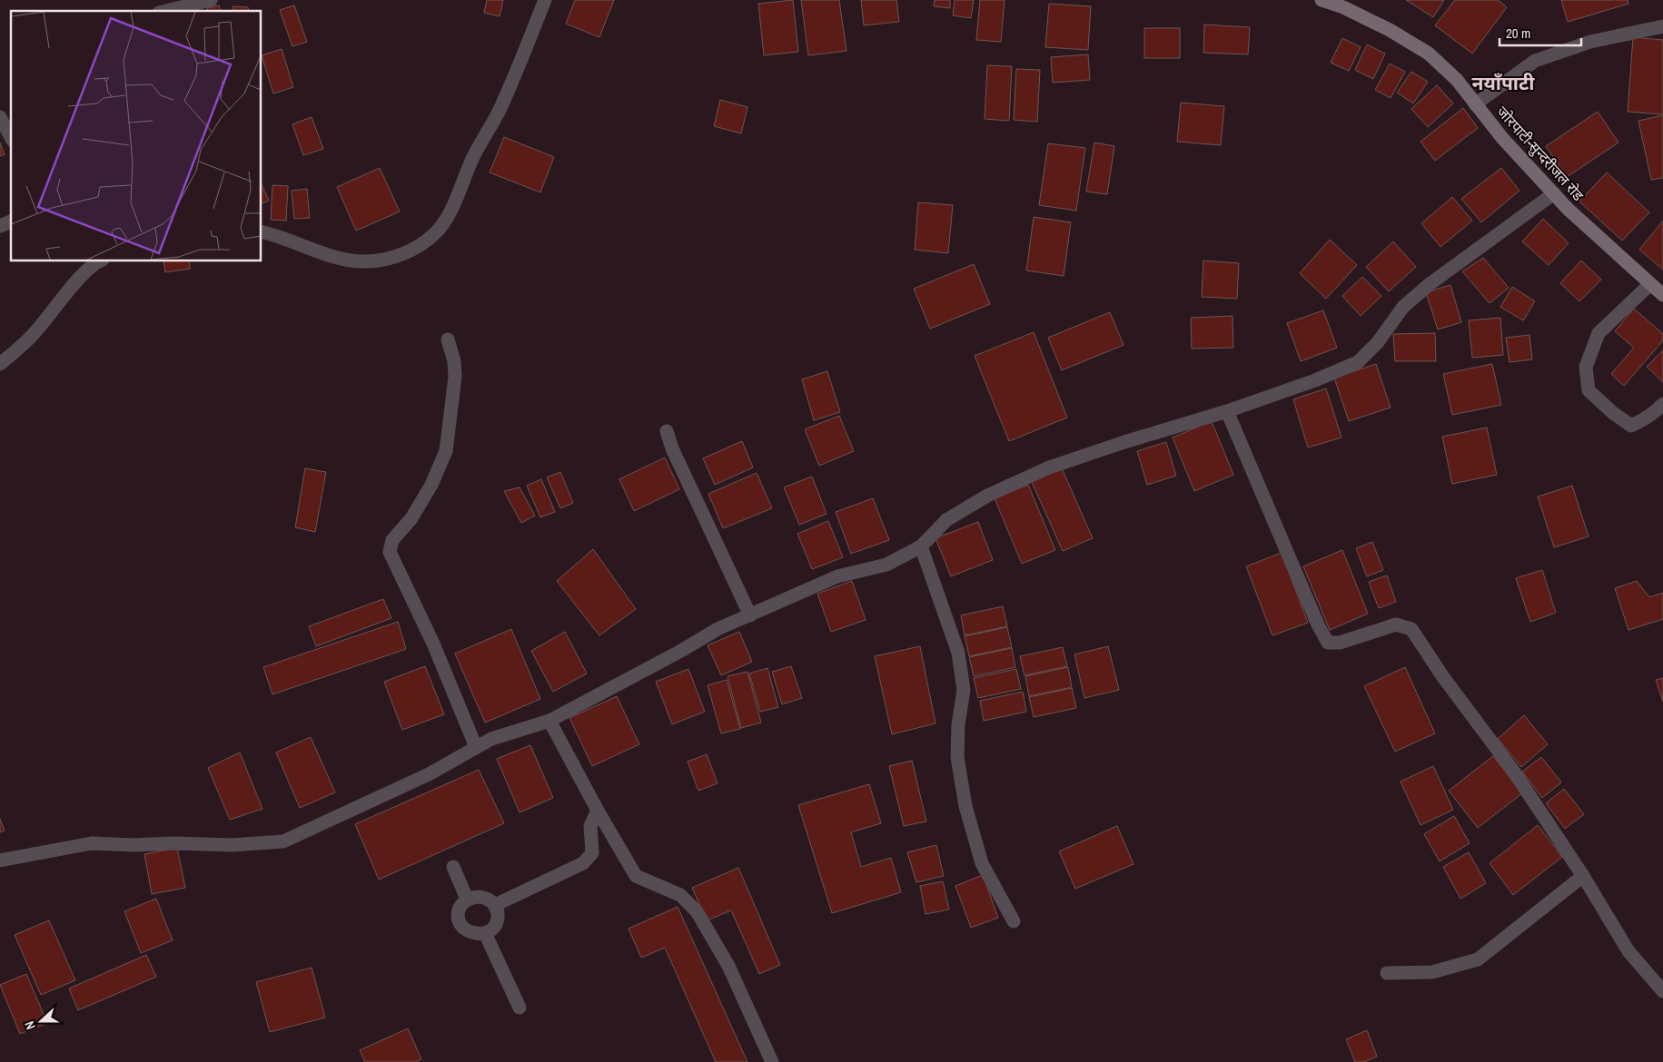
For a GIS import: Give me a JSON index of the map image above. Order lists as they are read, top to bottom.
{
  "streets": {
    "main road": ["जोरपाटी-सुन्दरीजल रोड"]
  },
  "districts": ["नयाँपाटी"],
  "scale_bar": "20 m",
  "north": "left"
}
